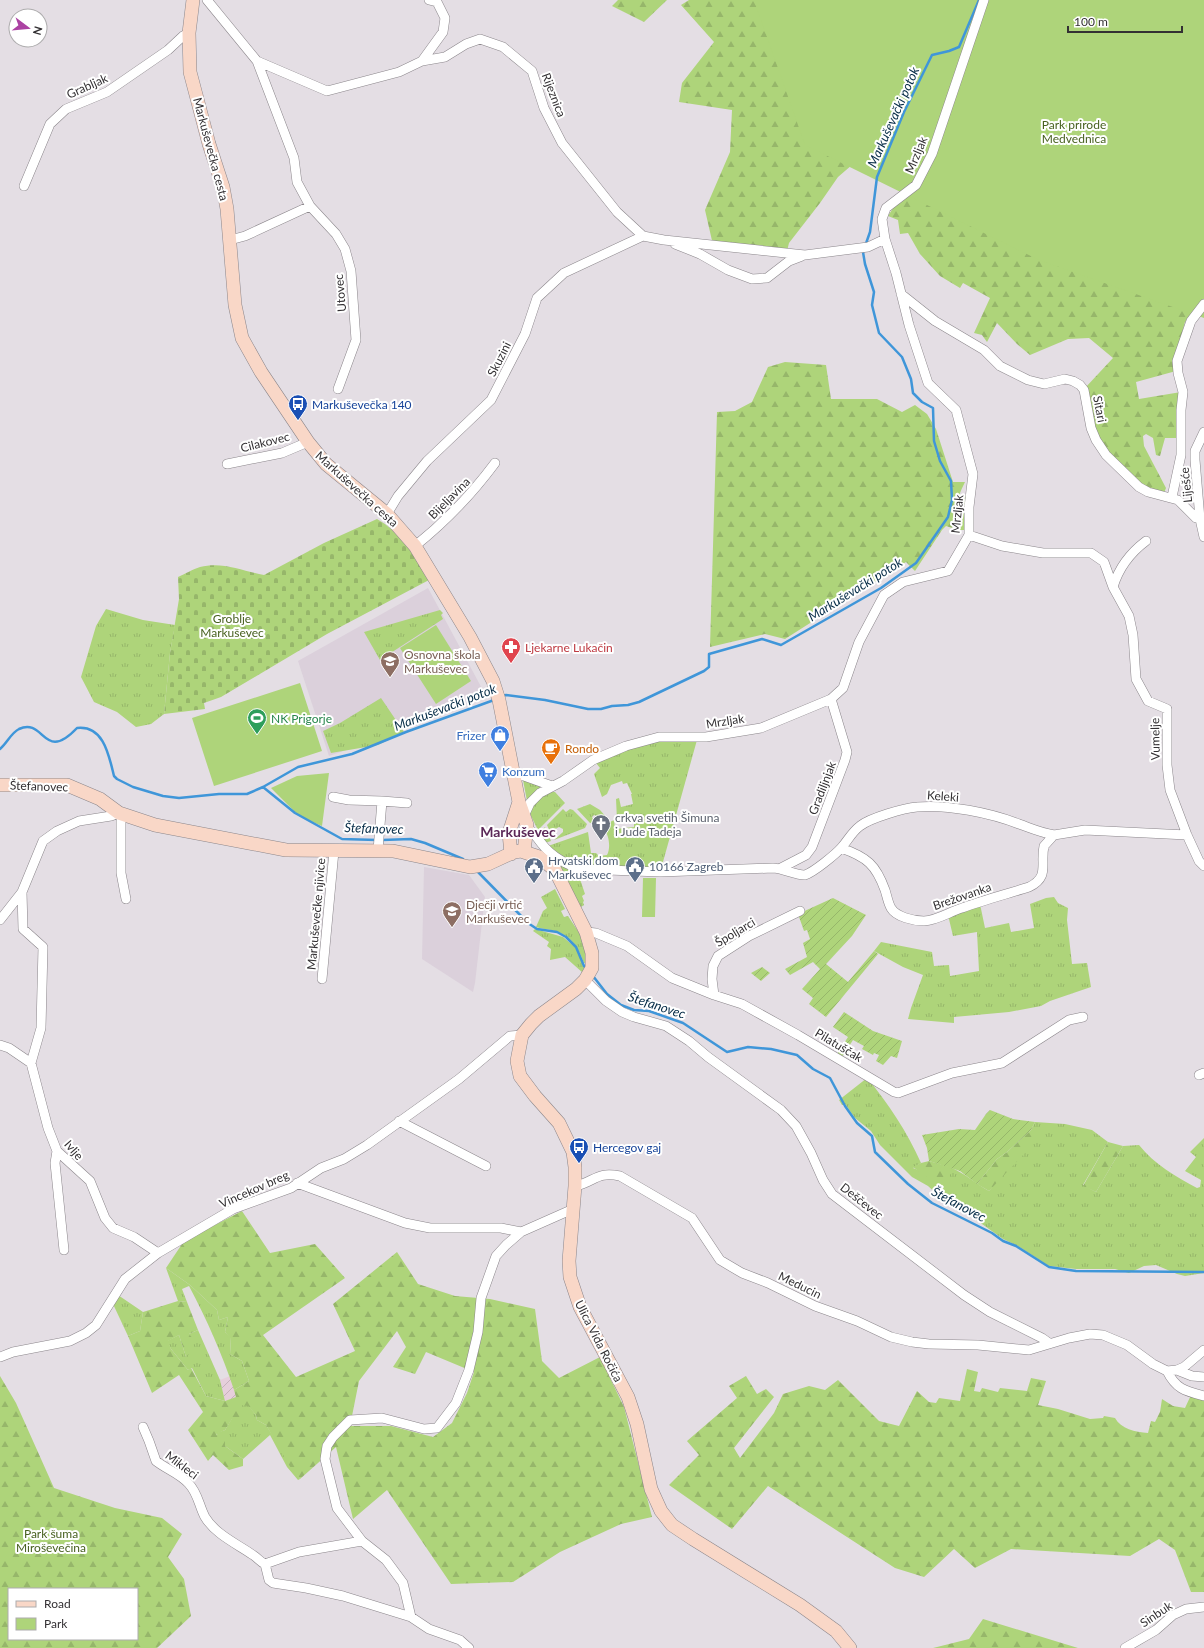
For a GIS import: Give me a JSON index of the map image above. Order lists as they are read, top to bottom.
{
  "streets": {
    "main road": ["Markuševečka cesta", "Štefanovec", "Ulica Vida Ročića"],
    "street": [
      "Grabljak",
      "Rijeznica",
      "Mrzljak",
      "Utovec",
      "Skuzini",
      "Sitari",
      "Cilakovec",
      "Liješće",
      "Bijeljavina",
      "Vumelje",
      "Gradiljnjak",
      "Keleki",
      "Brežovanka",
      "Markuševečke njivice",
      "Špoljarci",
      "Pilatuščak",
      "Ivlje",
      "Vincekov breg",
      "Deščevec",
      "Meducin",
      "Mikleci",
      "Sinbuk"
    ]
  },
  "crossings": [
    ["Grabljak", "Markuševečka cesta"],
    ["Rijeznica", "Utovec"],
    ["Rijeznica", "Skuzini"],
    ["Markuševečka cesta", "Mrzljak"],
    ["Markuševečka cesta", "Skuzini"],
    ["Markuševečka cesta", "Cilakovec"],
    ["Markuševečka cesta", "Bijeljavina"],
    ["Mrzljak", "Sitari"],
    ["Mrzljak", "Vumelje"],
    ["Mrzljak", "Gradiljnjak"],
    ["Sitari", "Liješće"],
    ["Štefanovec", "Markuševečke njivice"],
    ["Keleki", "Brežovanka"],
    ["Špoljarci", "Pilatuščak"],
    ["Ivlje", "Vincekov breg"],
    ["Vincekov breg", "Ulica Vida Ročića"],
    ["Deščevec", "Meducin"],
    ["Meducin", "Ulica Vida Ročića"]
  ],
  "districts": ["Markuševec"],
  "water": ["Markuševački potok", "Štefanovec"],
  "parks": ["Park prirode Medvednica", "Groblje Markuševec", "Park šuma Miroševečina"],
  "places": {
    "bus stop": ["Markuševečka 140", "Hercegov gaj"],
    "pharmacy": ["Ljekarne Lukačin"],
    "school or university": ["Osnovna škola Markuševec", "Dječji vrtić Markuševec"],
    "sports": ["NK Prigorje"],
    "shop": ["Frizer"],
    "cafe": ["Rondo"],
    "supermarket": ["Konzum"],
    "church": ["crkva svetih Šimuna i Jude Tadeja"],
    "public building": ["10166 Zagreb", "Hrvatski dom Markuševec"]
  },
  "legend": ["Road", "Park"],
  "scale_bar": "100 m",
  "north": "right"
}
